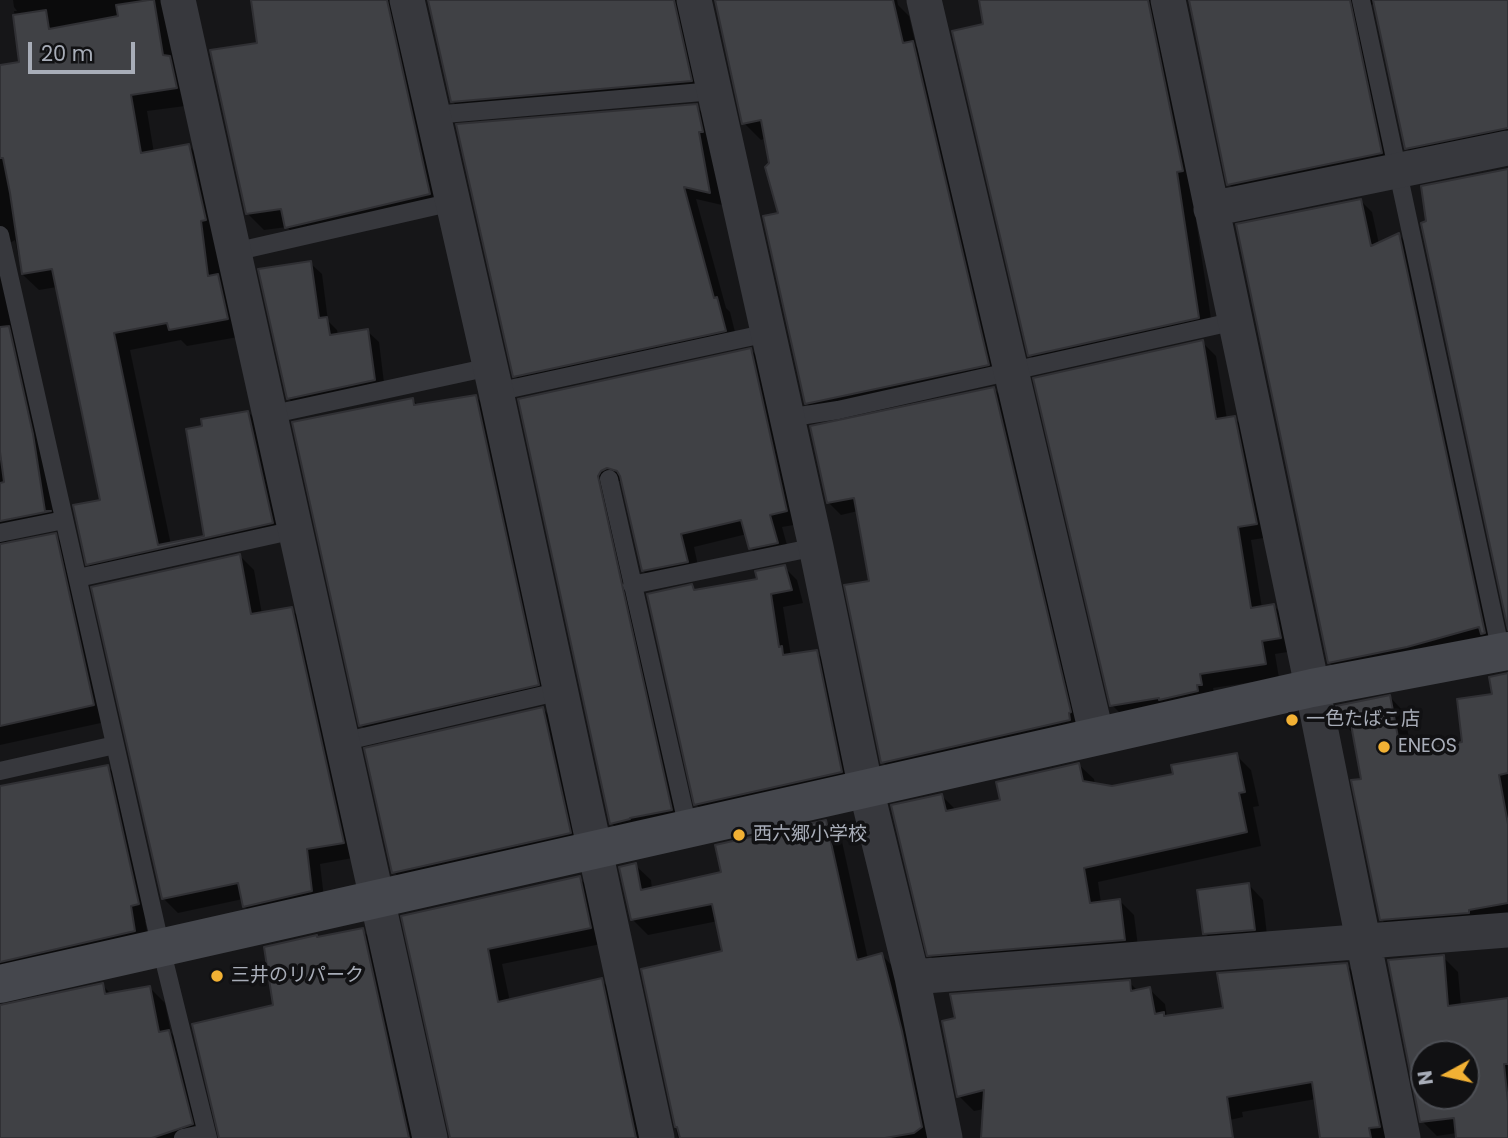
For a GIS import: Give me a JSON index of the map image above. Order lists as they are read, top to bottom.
{
  "places": [
    "一色たばこ店",
    "ENEOS",
    "西六郷小学校",
    "三井のリパーク"
  ],
  "scale_bar": "20 m",
  "north": "left"
}
